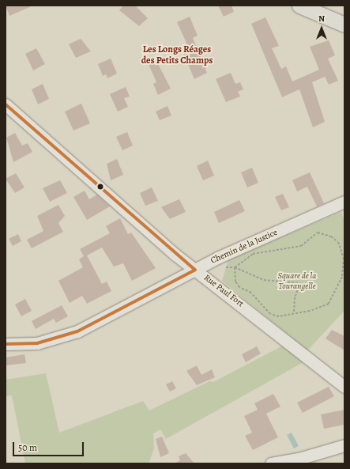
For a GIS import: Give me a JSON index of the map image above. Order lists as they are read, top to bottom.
{
  "streets": {
    "street": ["Chemin de la Justice", "Rue Paul Fort"]
  },
  "crossings": [
    ["Chemin de la Justice", "Rue Paul Fort"]
  ],
  "districts": ["Les Longs Réages des Petits Champs"],
  "parks": ["Square de la Tourangelle"],
  "scale_bar": "50 m",
  "north": "top"
}
